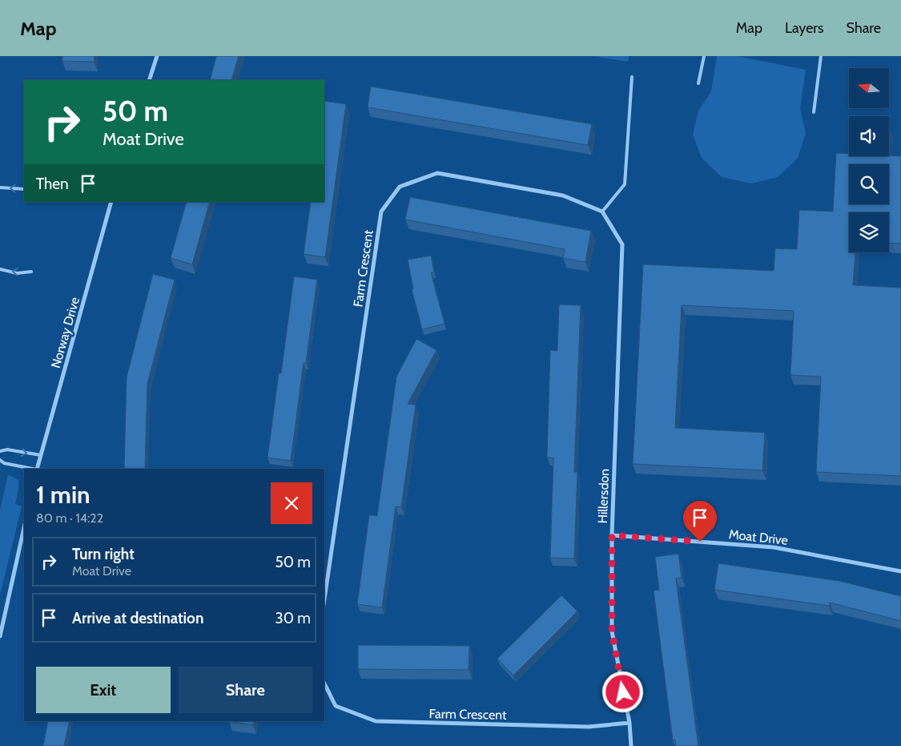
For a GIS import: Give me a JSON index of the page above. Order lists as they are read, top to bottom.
{
  "streets": {
    "street": [
      "Farm Crescent",
      "Norway Drive",
      "Hillersdon",
      "Moat Drive"
    ]
  },
  "crossings": [
    ["Farm Crescent", "Hillersdon"],
    ["Hillersdon", "Moat Drive"]
  ],
  "north": "left",
  "page": {
    "header": "Map",
    "nav": ["Map", "Layers", "Share"],
    "turn": ["50 m", "Moat Drive"],
    "then": "Then",
    "heading": ["1 min", "80 m · 14:22"],
    "list": [
      {
        "name": "Turn right",
        "note": "Moat Drive",
        "value": "50 m"
      },
      {
        "name": "Arrive at destination",
        "value": "30 m"
      }
    ],
    "buttons": ["Exit", "Share"]
  }
}
